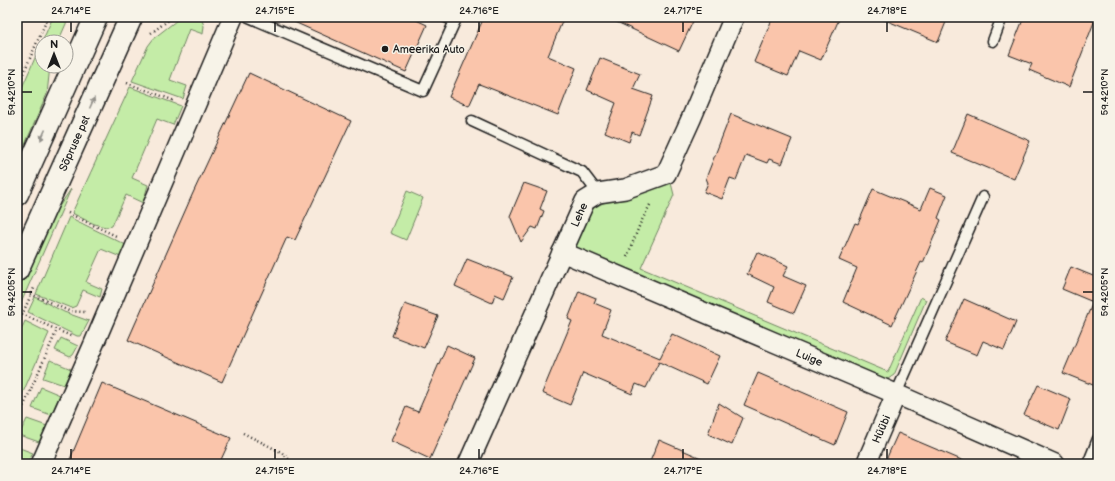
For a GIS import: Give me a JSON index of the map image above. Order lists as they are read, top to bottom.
{
  "streets": {
    "main road": ["Sõpruse pst"],
    "street": ["Lehe", "Luige", "Hüübi"]
  },
  "crossings": [
    ["Lehe", "Luige"],
    ["Luige", "Hüübi"]
  ],
  "places": ["Ameerika Auto"],
  "north": "top",
  "coordinates": [
    "24.714°E",
    "24.715°E",
    "24.716°E",
    "24.717°E",
    "24.718°E",
    "59.4210°N",
    "59.4205°N"
  ]
}
